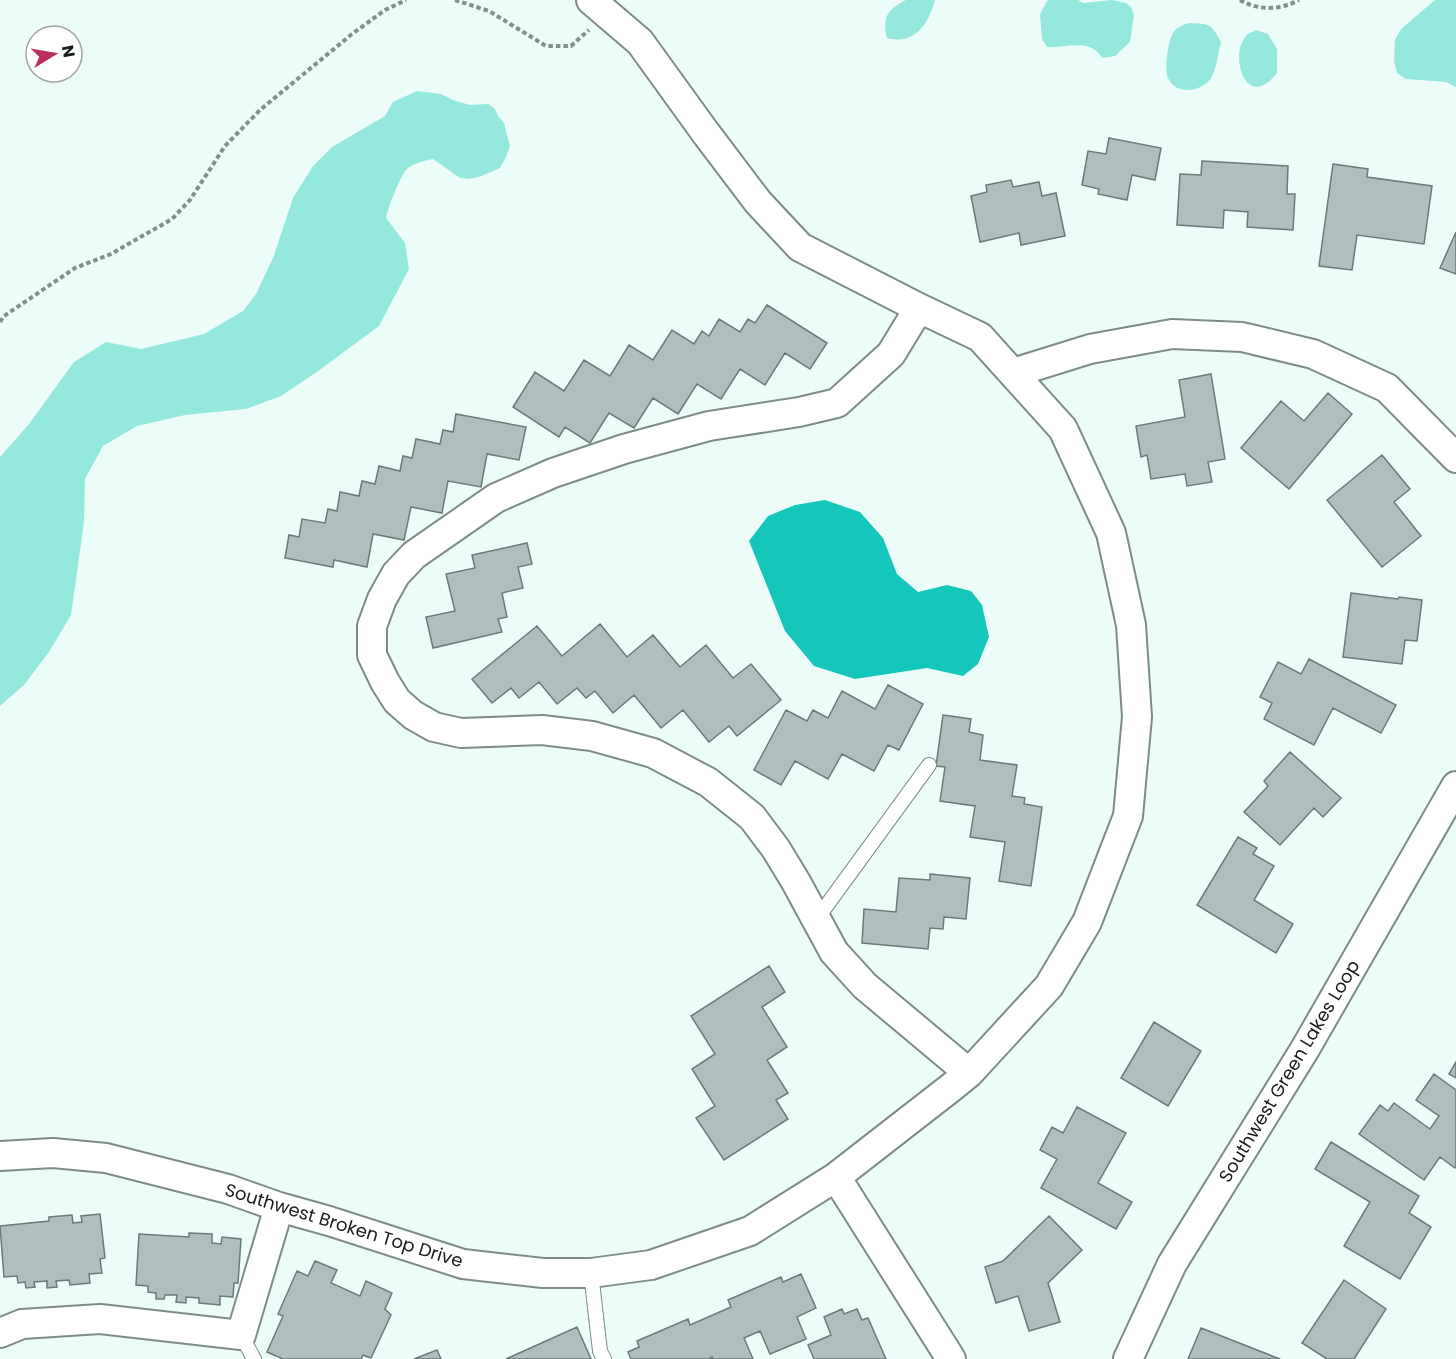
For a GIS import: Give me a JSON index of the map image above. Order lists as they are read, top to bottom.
{
  "streets": {
    "street": ["Southwest Green Lakes Loop", "Southwest Broken Top Drive"]
  },
  "north": "right"
}
